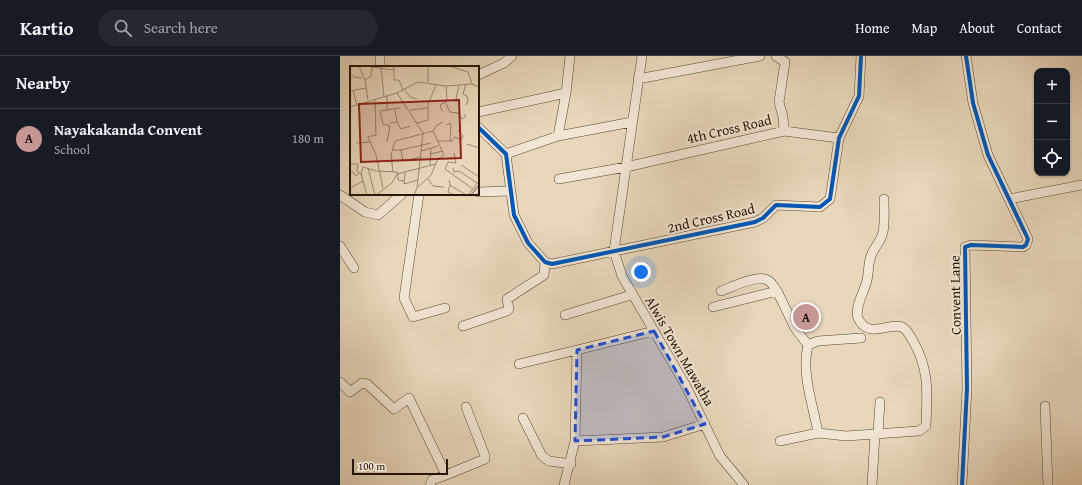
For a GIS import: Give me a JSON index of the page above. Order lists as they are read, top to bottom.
{
  "streets": {
    "street": [
      "4th Cross Road",
      "2nd Cross Road",
      "Convent Lane",
      "Alwis Town Mawatha"
    ]
  },
  "crossings": [
    ["4th Cross Road", "2nd Cross Road"],
    ["4th Cross Road", "Alwis Town Mawatha"],
    ["2nd Cross Road", "Alwis Town Mawatha"]
  ],
  "scale_bar": "100 m",
  "page": {
    "header": "Kartio",
    "search": "Search here",
    "nav": [
      "Home",
      "Map",
      "About",
      "Contact"
    ],
    "heading": "Nearby",
    "map_buttons": ["+", "−"],
    "list": [
      {
        "mark": "A",
        "name": "Nayakakanda Convent",
        "note": "School",
        "value": "180 m"
      }
    ],
    "pins": "A",
    "scale": "100 m"
  }
}
